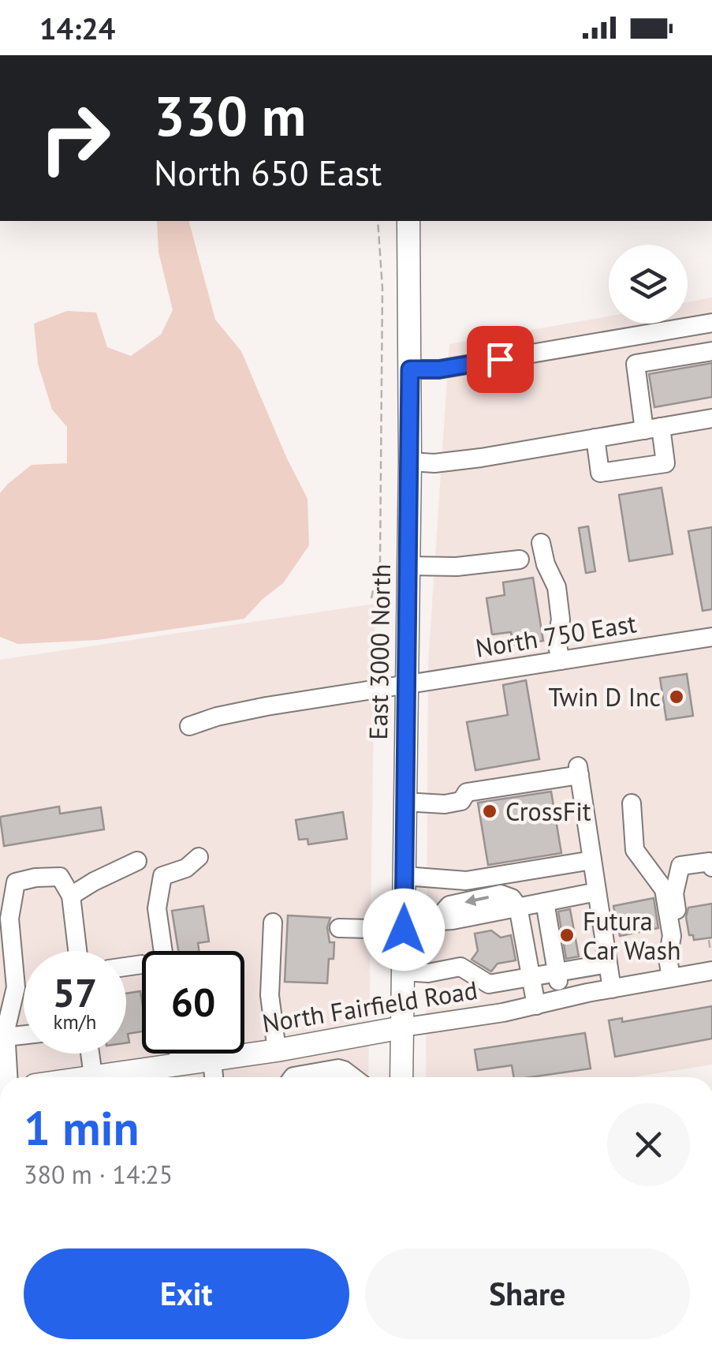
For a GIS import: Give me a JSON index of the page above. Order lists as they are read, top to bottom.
{
  "streets": {
    "main road": ["East 3000 North", "North Fairfield Road"],
    "street": ["North 750 East"]
  },
  "crossings": [
    ["North 750 East", "East 3000 North"],
    ["East 3000 North", "North Fairfield Road"]
  ],
  "places": ["Twin D Inc", "CrossFit", "Futura Car Wash"],
  "page": {
    "status": "14:24",
    "turn": ["330 m", "North 650 East"],
    "speed": "57 km/h",
    "limit": "60",
    "heading": ["1 min", "380 m · 14:25"],
    "buttons": ["Exit", "Share"]
  }
}
